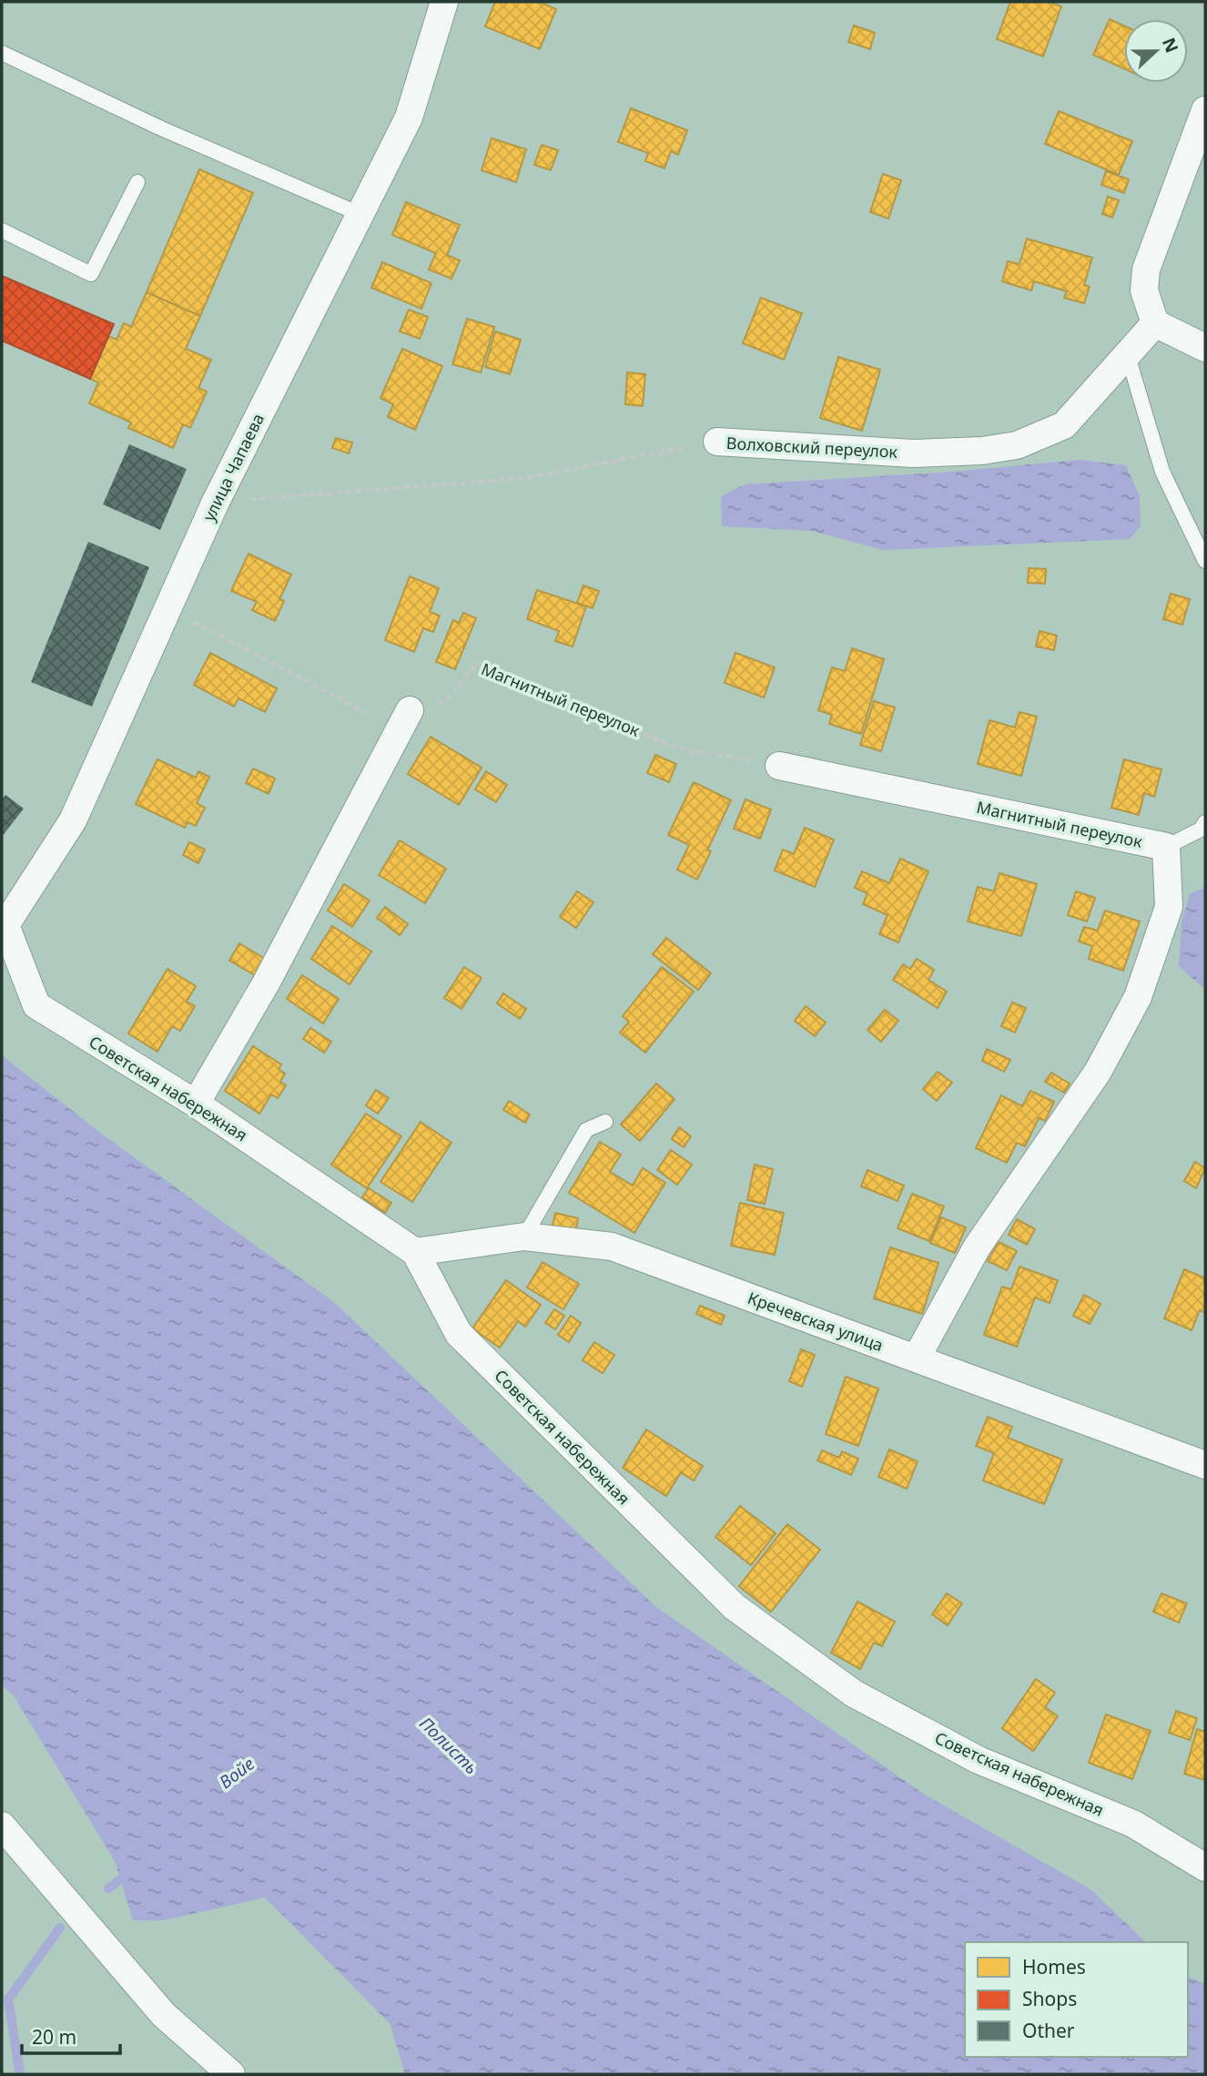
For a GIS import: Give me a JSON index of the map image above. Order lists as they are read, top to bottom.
{
  "streets": {
    "street": [
      "Волховский переулок",
      "улица Чапаева",
      "Магнитный переулок",
      "Советская набережная",
      "Кречевская улица"
    ]
  },
  "crossings": [
    ["Волховский переулок", "улица Чапаева"],
    ["улица Чапаева", "Советская набережная"],
    ["Советская набережная", "Кречевская улица"]
  ],
  "water": ["Полисть", "Войе"],
  "legend": ["Homes", "Shops", "Other"],
  "scale_bar": "20 m",
  "north": "right"
}
